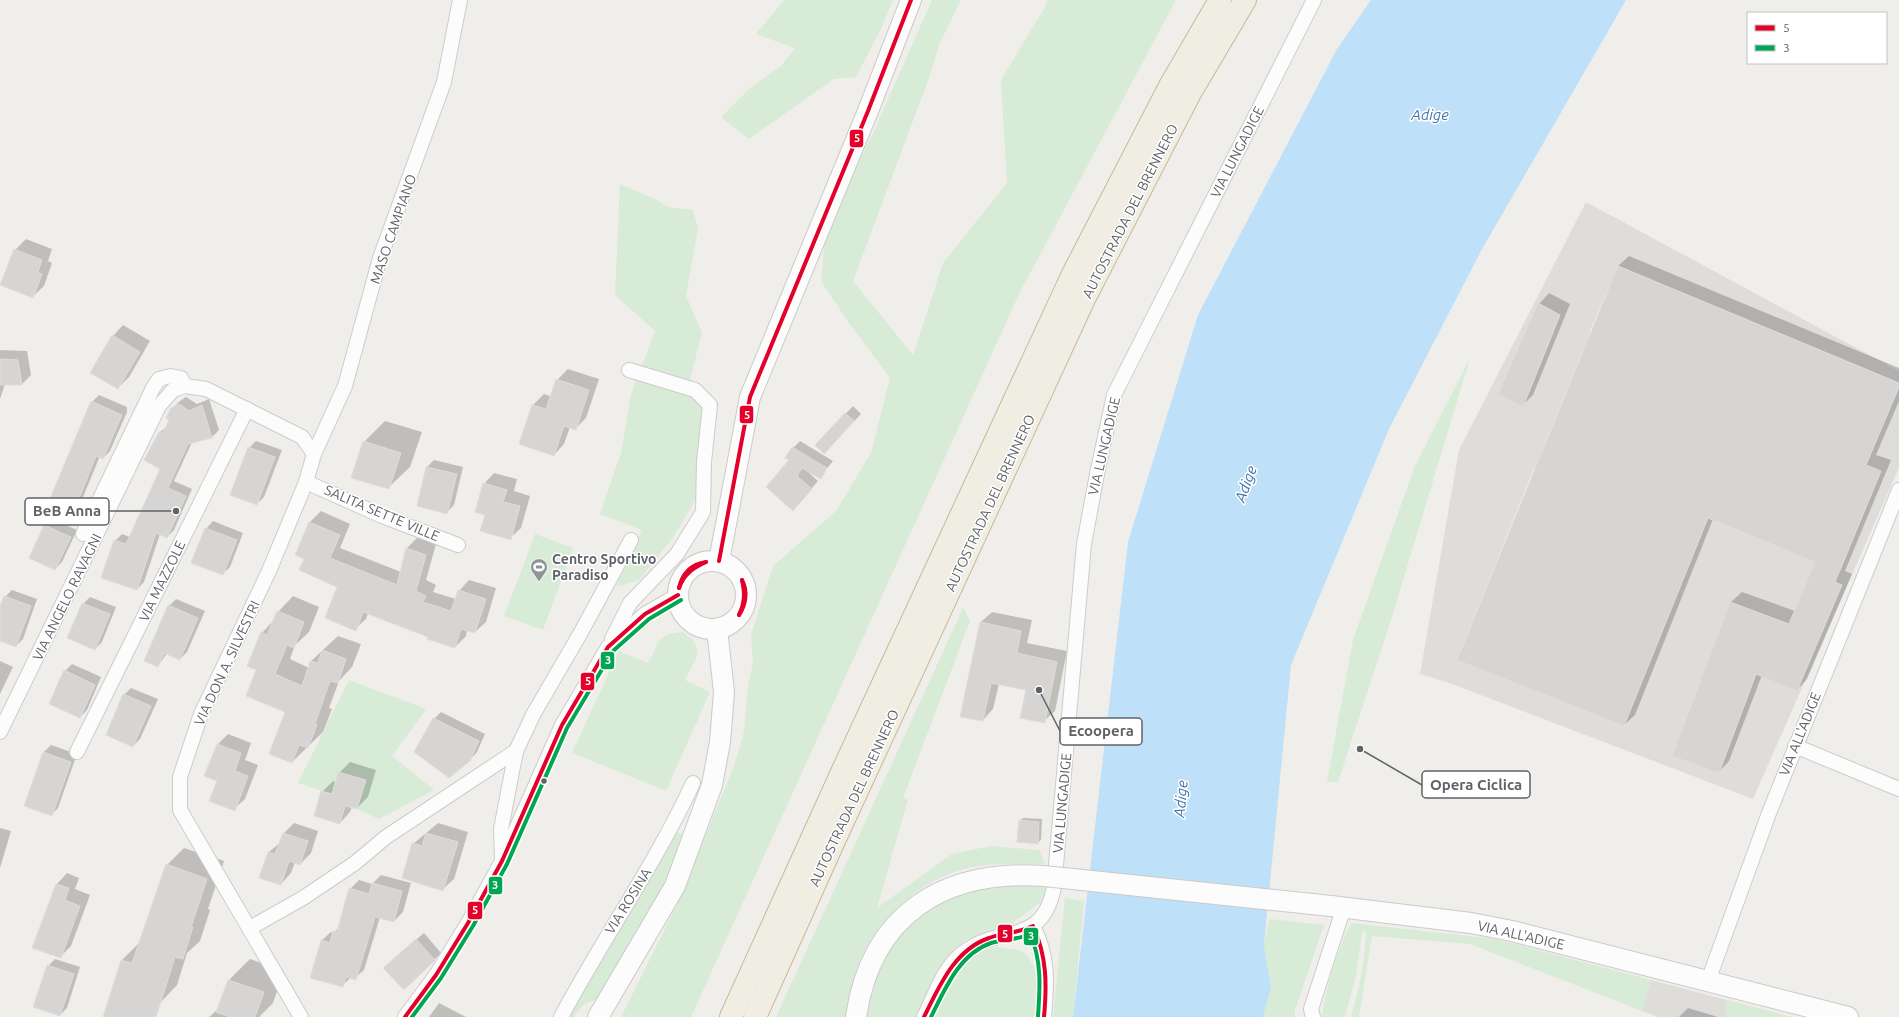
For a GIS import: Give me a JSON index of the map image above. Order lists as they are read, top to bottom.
{
  "streets": {
    "highway": ["AUTOSTRADA DEL BRENNERO"],
    "main road": ["VIA ALL'ADIGE"],
    "street": [
      "VIA LUNGADIGE",
      "MASO CAMPIANO",
      "SALITA SETTE VILLE",
      "VIA MAZZOLE",
      "VIA ANGELO RAVAGNI",
      "VIA DON A. SILVESTRI",
      "VIA ROSINA"
    ]
  },
  "crossings": [
    ["VIA LUNGADIGE", "VIA ALL'ADIGE"],
    ["MASO CAMPIANO", "VIA ANGELO RAVAGNI"],
    ["MASO CAMPIANO", "VIA DON A. SILVESTRI"],
    ["SALITA SETTE VILLE", "VIA DON A. SILVESTRI"],
    ["VIA MAZZOLE", "VIA ANGELO RAVAGNI"],
    ["VIA ANGELO RAVAGNI", "VIA DON A. SILVESTRI"]
  ],
  "water": ["Adige"],
  "places": {
    "other": ["BeB Anna", "Ecoopera", "Opera Ciclica"],
    "sports": ["Centro Sportivo Paradiso"]
  },
  "lines": ["transit line 5", "transit line 3"],
  "legend": ["5", "3"]
}
